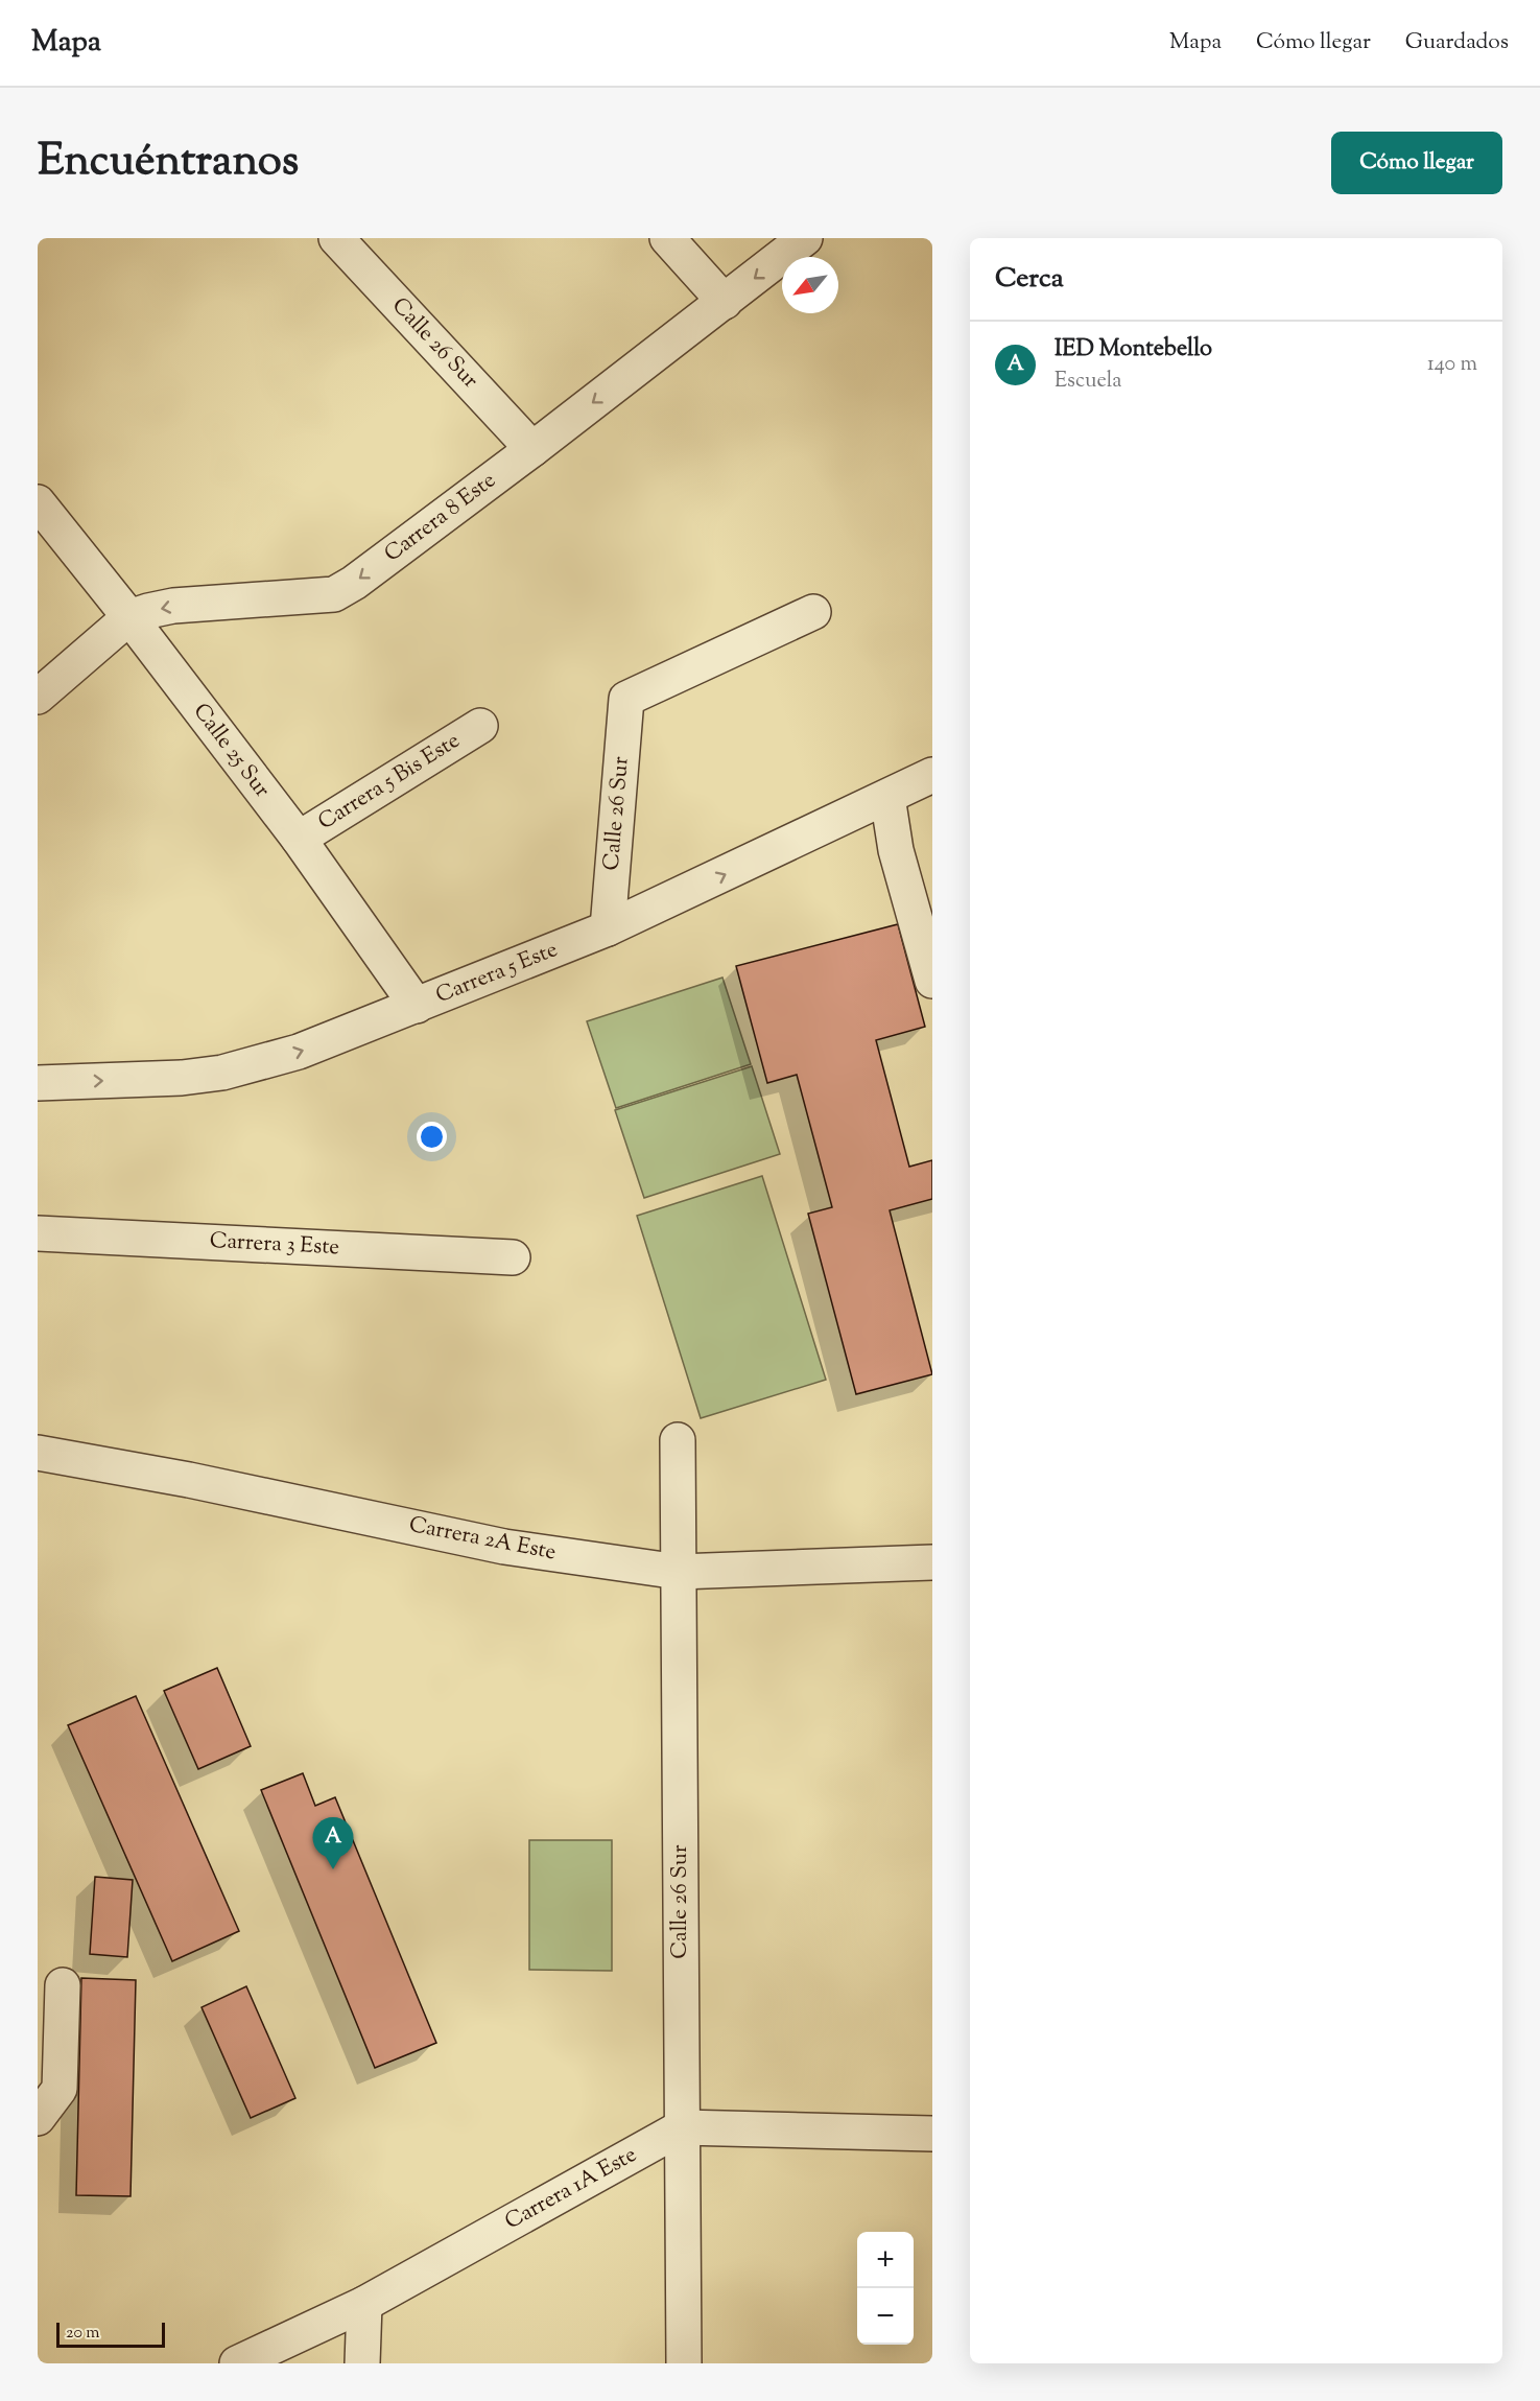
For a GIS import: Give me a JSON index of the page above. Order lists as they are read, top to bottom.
{
  "streets": {
    "street": [
      "Calle 26 Sur",
      "Carrera 8 Este",
      "Calle 25 Sur",
      "Carrera 5 Bis Este",
      "Carrera 5 Este",
      "Carrera 3 Este",
      "Carrera 2A Este",
      "Carrera 1A Este"
    ]
  },
  "crossings": [
    ["Calle 26 Sur", "Carrera 8 Este"],
    ["Calle 26 Sur", "Carrera 5 Este"],
    ["Calle 26 Sur", "Carrera 2A Este"],
    ["Calle 26 Sur", "Carrera 1A Este"],
    ["Carrera 8 Este", "Calle 25 Sur"],
    ["Calle 25 Sur", "Carrera 5 Bis Este"],
    ["Calle 25 Sur", "Carrera 5 Este"]
  ],
  "one_way": ["Carrera 8 Este", "Carrera 5 Este"],
  "scale_bar": "20 m",
  "north": "bottom left",
  "page": {
    "header": "Mapa",
    "nav": ["Mapa", "Cómo llegar", "Guardados"],
    "title": "Encuéntranos",
    "buttons": "Cómo llegar",
    "heading": "Cerca",
    "list": [
      {
        "mark": "A",
        "name": "IED Montebello",
        "note": "Escuela",
        "value": "140 m"
      }
    ],
    "pins": "A",
    "map_buttons": ["+", "−"],
    "scale": "20 m"
  }
}
